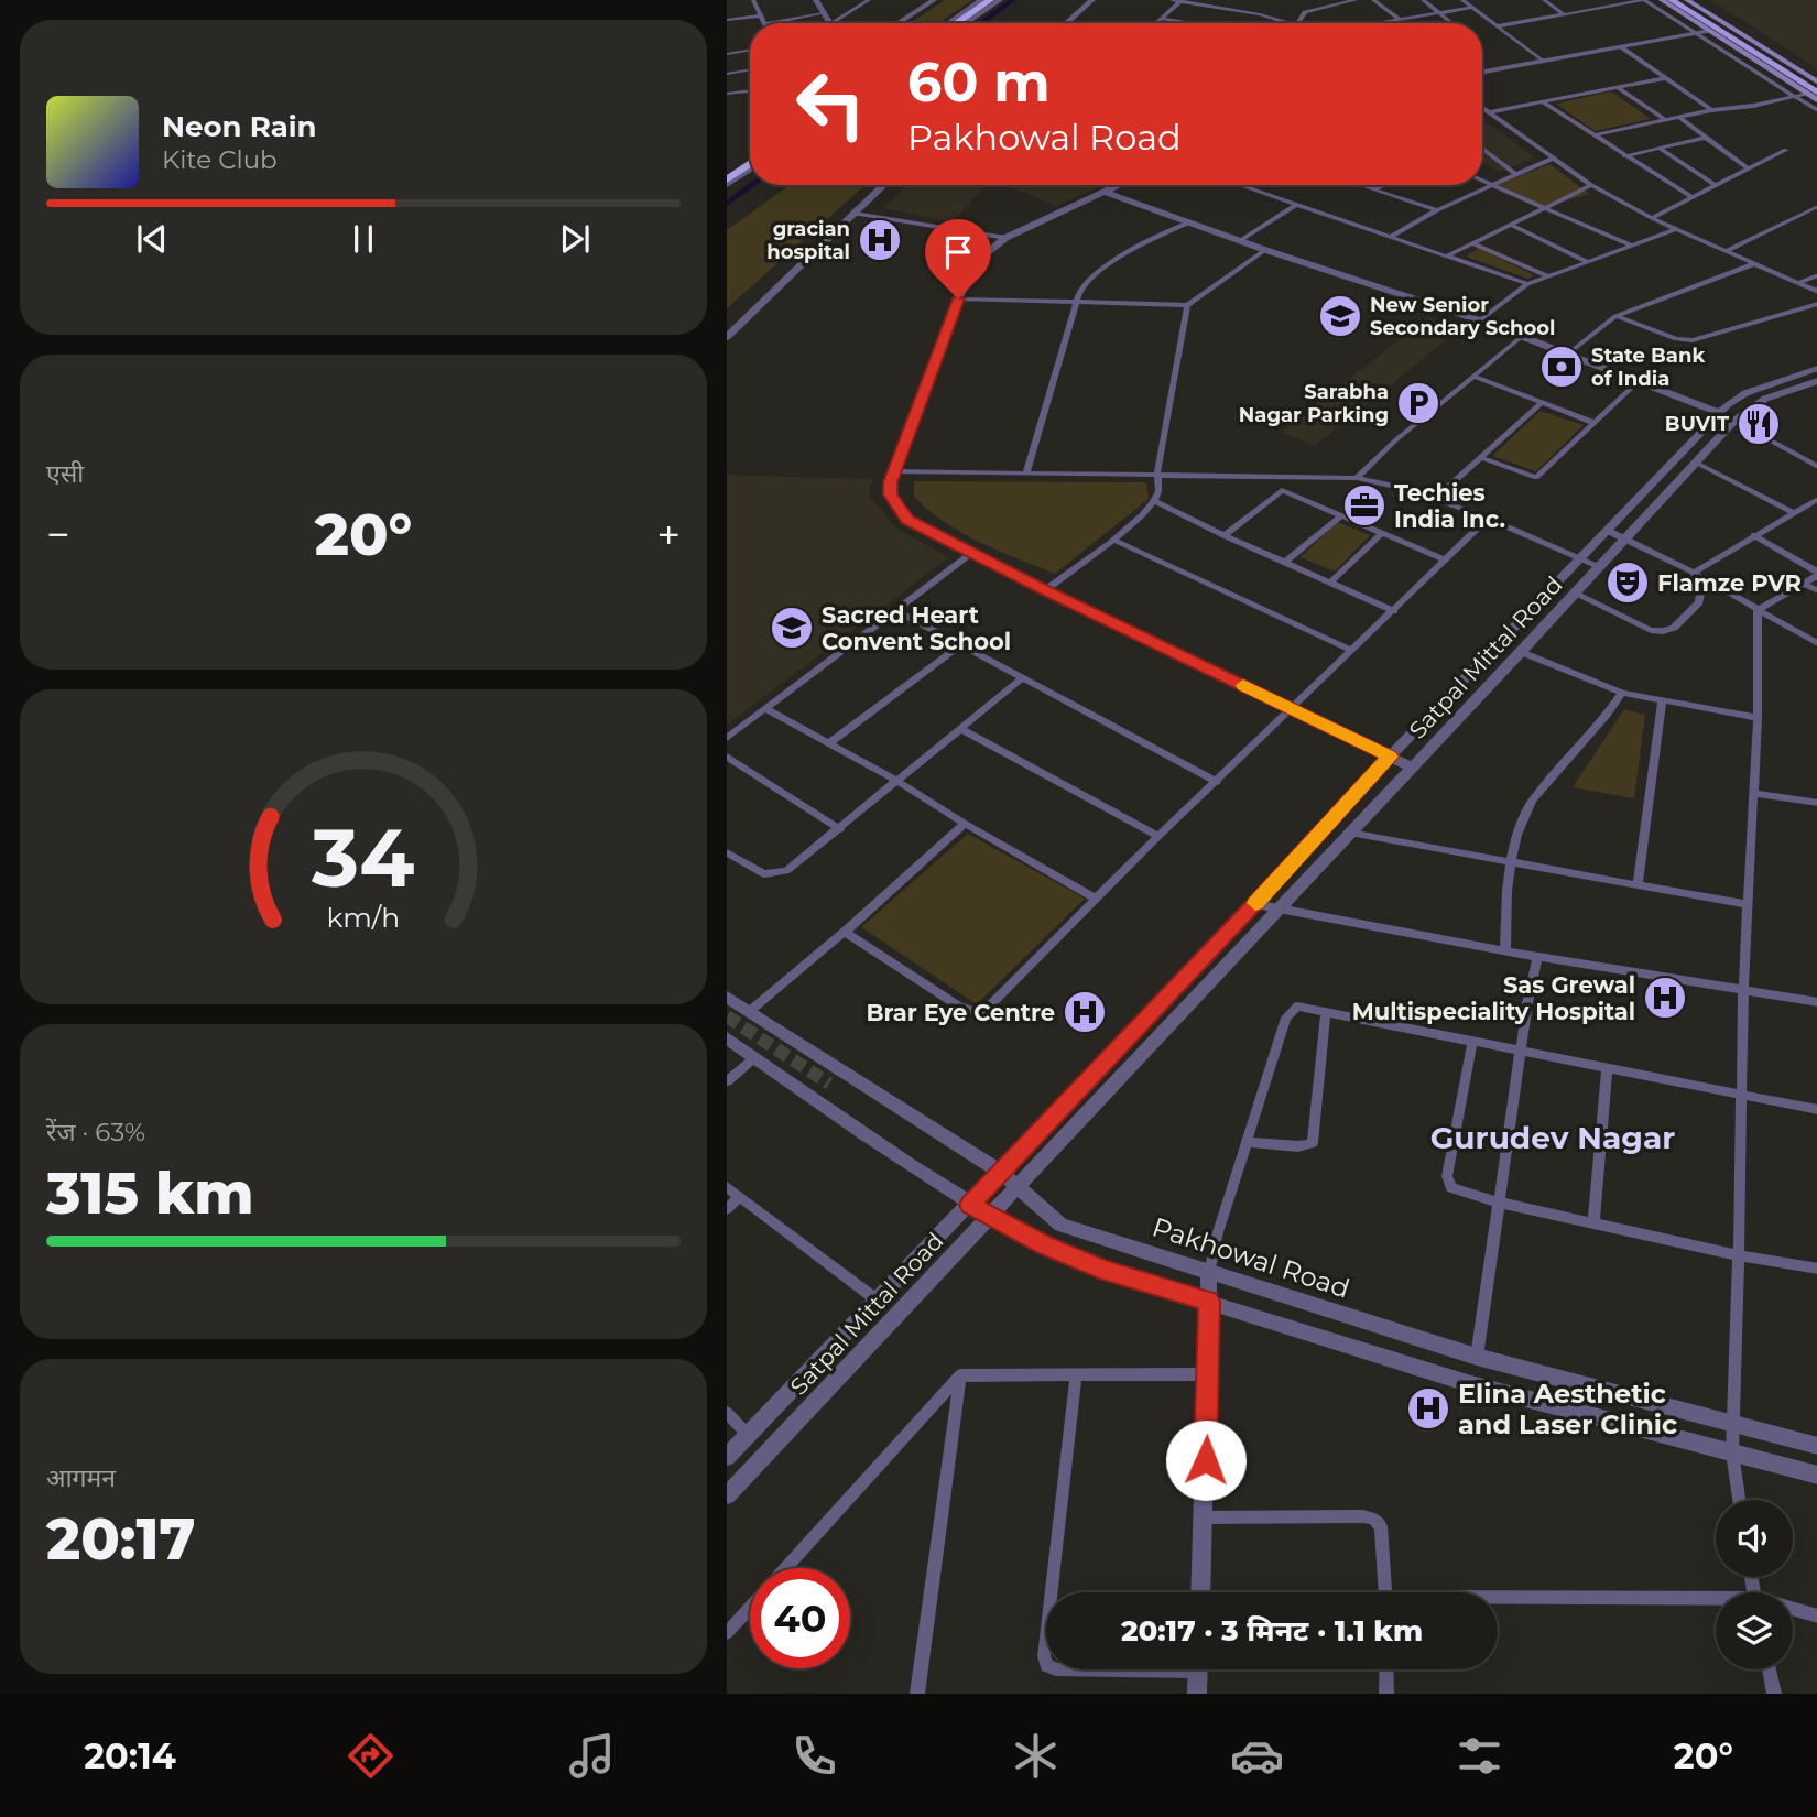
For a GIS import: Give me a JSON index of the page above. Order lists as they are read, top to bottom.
{
  "streets": {
    "street": ["Satpal Mittal Road", "Pakhowal Road"]
  },
  "crossings": [
    ["Satpal Mittal Road", "Pakhowal Road"]
  ],
  "districts": ["Gurudev Nagar"],
  "places": {
    "hospital": [
      "gracian hospital",
      "Sas Grewal Multispeciality Hospital",
      "Brar Eye Centre",
      "Elina Aesthetic and Laser Clinic"
    ],
    "school or university": ["New Senior Secondary School", "Sacred Heart Convent School"],
    "bank": ["State Bank of India"],
    "parking": ["Sarabha Nagar Parking"],
    "restaurant": ["BUVIT"],
    "office": ["Techies India Inc."],
    "theatre": ["Flamze PVR"]
  },
  "page": {
    "turn": ["60 m", "Pakhowal Road"],
    "song": ["Neon Rain", "Kite Club"],
    "tile": [
      "एसी",
      ["रेंज · 63%", "315 km"],
      ["आगमन", "20:17"]
    ],
    "heat": ["−", "20°", "+"],
    "limit": "40",
    "trip": "20:17 · 3 मिनट · 1.1 km",
    "tabs": ["20:14", "20°"],
    "gauge": ["34", "km/h"]
  }
}
